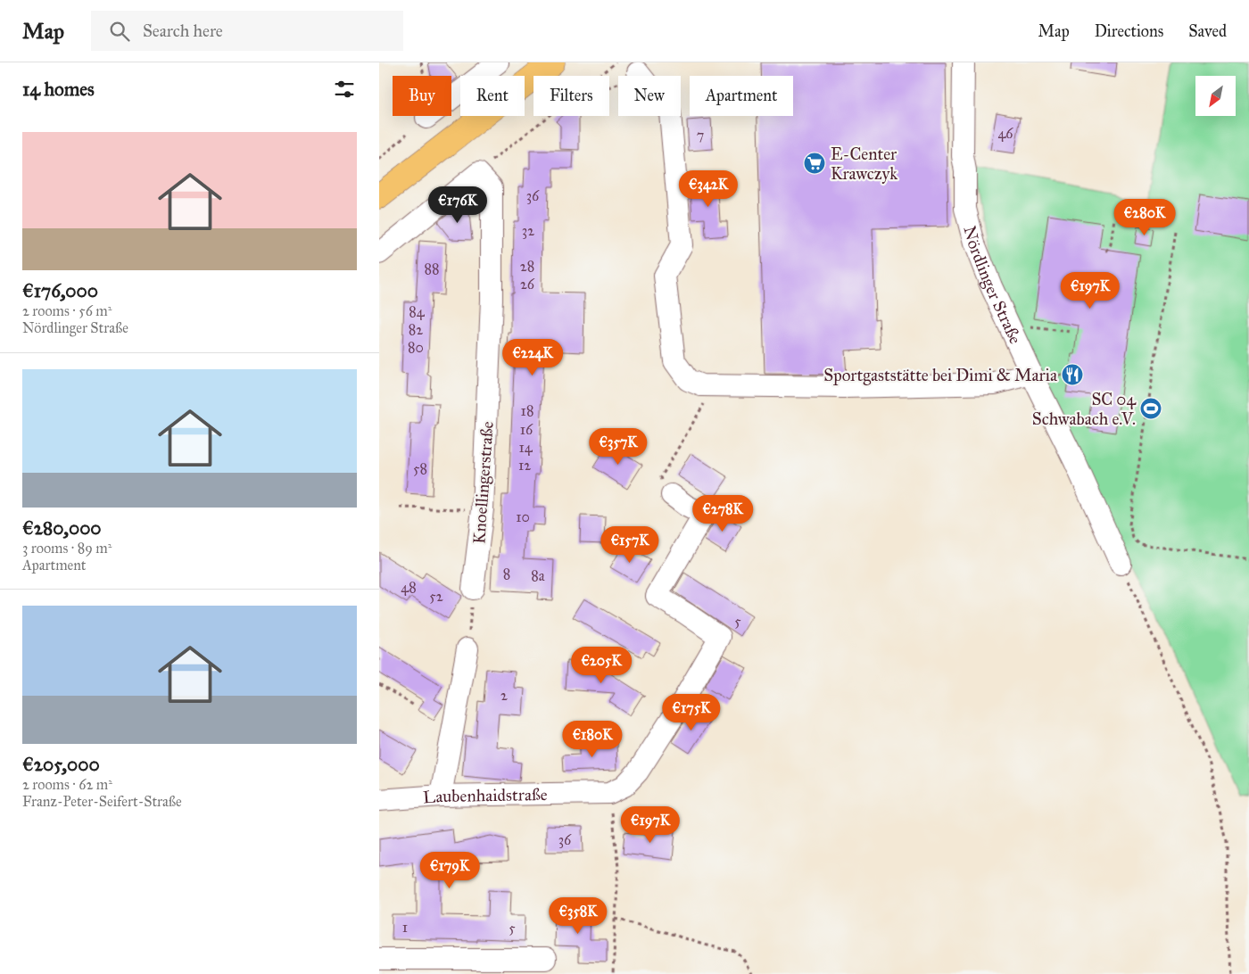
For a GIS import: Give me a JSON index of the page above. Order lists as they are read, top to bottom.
{
  "streets": {
    "street": ["Nördlinger Straße", "Knoellingerstraße", "Laubenhaidstraße"]
  },
  "places": {
    "supermarket": ["E-Center Krawczyk"],
    "restaurant": ["Sportgaststätte bei Dimi & Maria"],
    "sports": ["SC 04 Schwabach e.V."]
  },
  "house_numbers": [
    "46",
    "7",
    "36",
    "32",
    "28",
    "88",
    "26",
    "84",
    "82",
    "80",
    "18",
    "16",
    "14",
    "12",
    "58",
    "10",
    "8",
    "8a",
    "48",
    "52",
    "5",
    "2",
    "36",
    "1",
    "5"
  ],
  "north": "bottom left",
  "page": {
    "header": "Map",
    "search": "Search here",
    "nav": ["Map", "Directions", "Saved"],
    "heading": "14 homes",
    "chip": [
      "Buy",
      "Rent",
      "Filters",
      "New",
      "Apartment"
    ],
    "list": [
      {
        "name": "€176,000",
        "note": "2 rooms · 56 m² · Nördlinger Straße"
      },
      {
        "name": "€280,000",
        "note": "3 rooms · 89 m² · Apartment"
      },
      {
        "name": "€205,000",
        "note": "2 rooms · 62 m² · Franz-Peter-Seifert-Straße"
      }
    ],
    "price": [
      "€342K",
      "€176K",
      "€280K",
      "€197K",
      "€224K",
      "€357K",
      "€278K",
      "€157K",
      "€205K",
      "€175K",
      "€180K",
      "€197K",
      "€179K",
      "€358K"
    ]
  }
}
